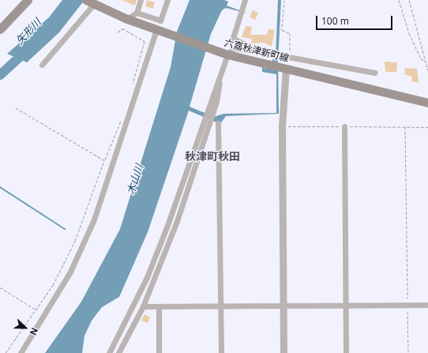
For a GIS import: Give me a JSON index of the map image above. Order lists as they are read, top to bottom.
{
  "streets": {
    "main road": ["六嘉秋津新町線"]
  },
  "districts": ["秋津町秋田"],
  "water": ["矢形川", "木山川"],
  "scale_bar": "100 m",
  "north": "bottom right"
}
